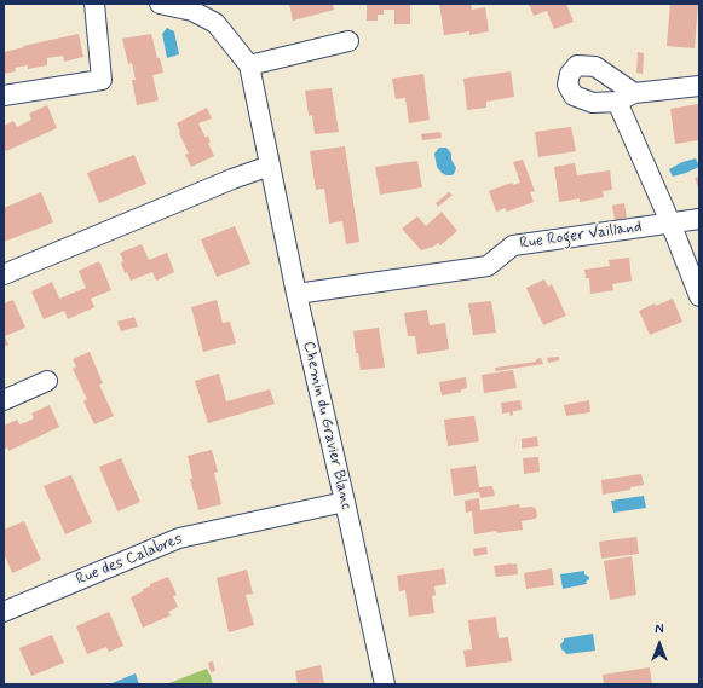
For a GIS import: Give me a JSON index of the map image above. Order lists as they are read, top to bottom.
{
  "streets": {
    "street": ["Rue Roger Vailland", "Chemin du Gravier Blanc", "Rue des Calabres"]
  },
  "crossings": [
    ["Rue Roger Vailland", "Chemin du Gravier Blanc"],
    ["Chemin du Gravier Blanc", "Rue des Calabres"]
  ],
  "north": "top"
}
